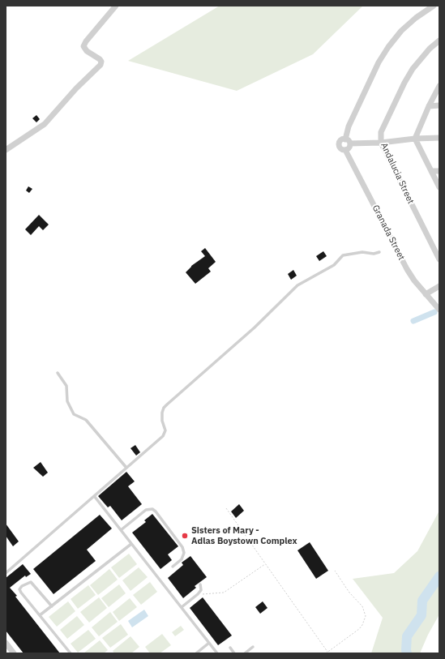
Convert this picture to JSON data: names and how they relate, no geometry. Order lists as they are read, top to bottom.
{
  "streets": {
    "street": ["Andalucia Street", "Granada Street"]
  },
  "places": ["Sisters of Mary - Adlas Boystown Complex"]
}
